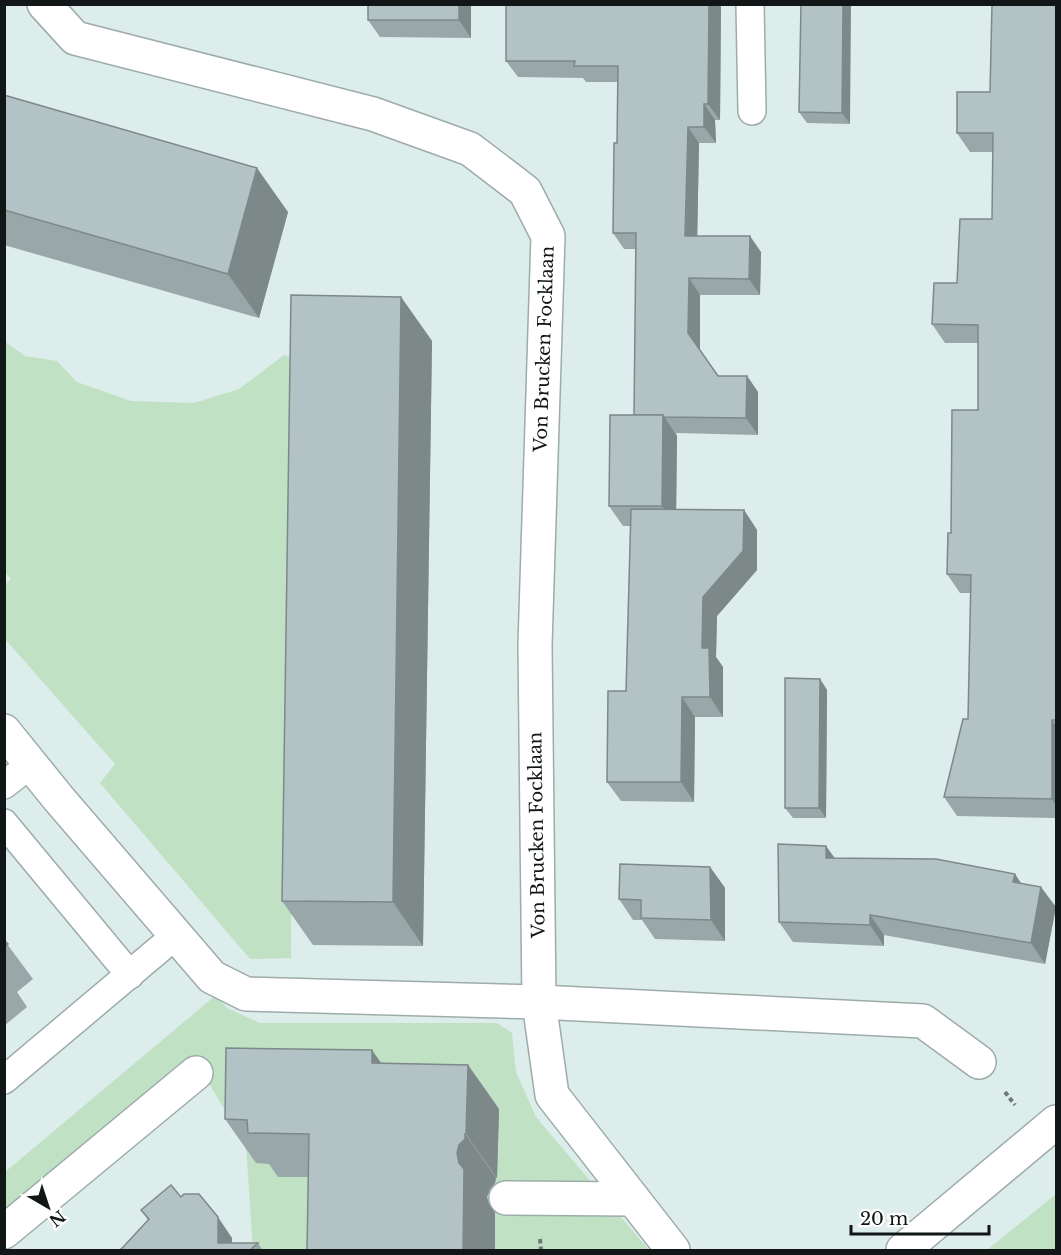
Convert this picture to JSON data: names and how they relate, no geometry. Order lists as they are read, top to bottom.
{
  "streets": {
    "street": ["Von Brucken Focklaan"]
  },
  "scale_bar": "20 m",
  "north": "bottom right"
}
